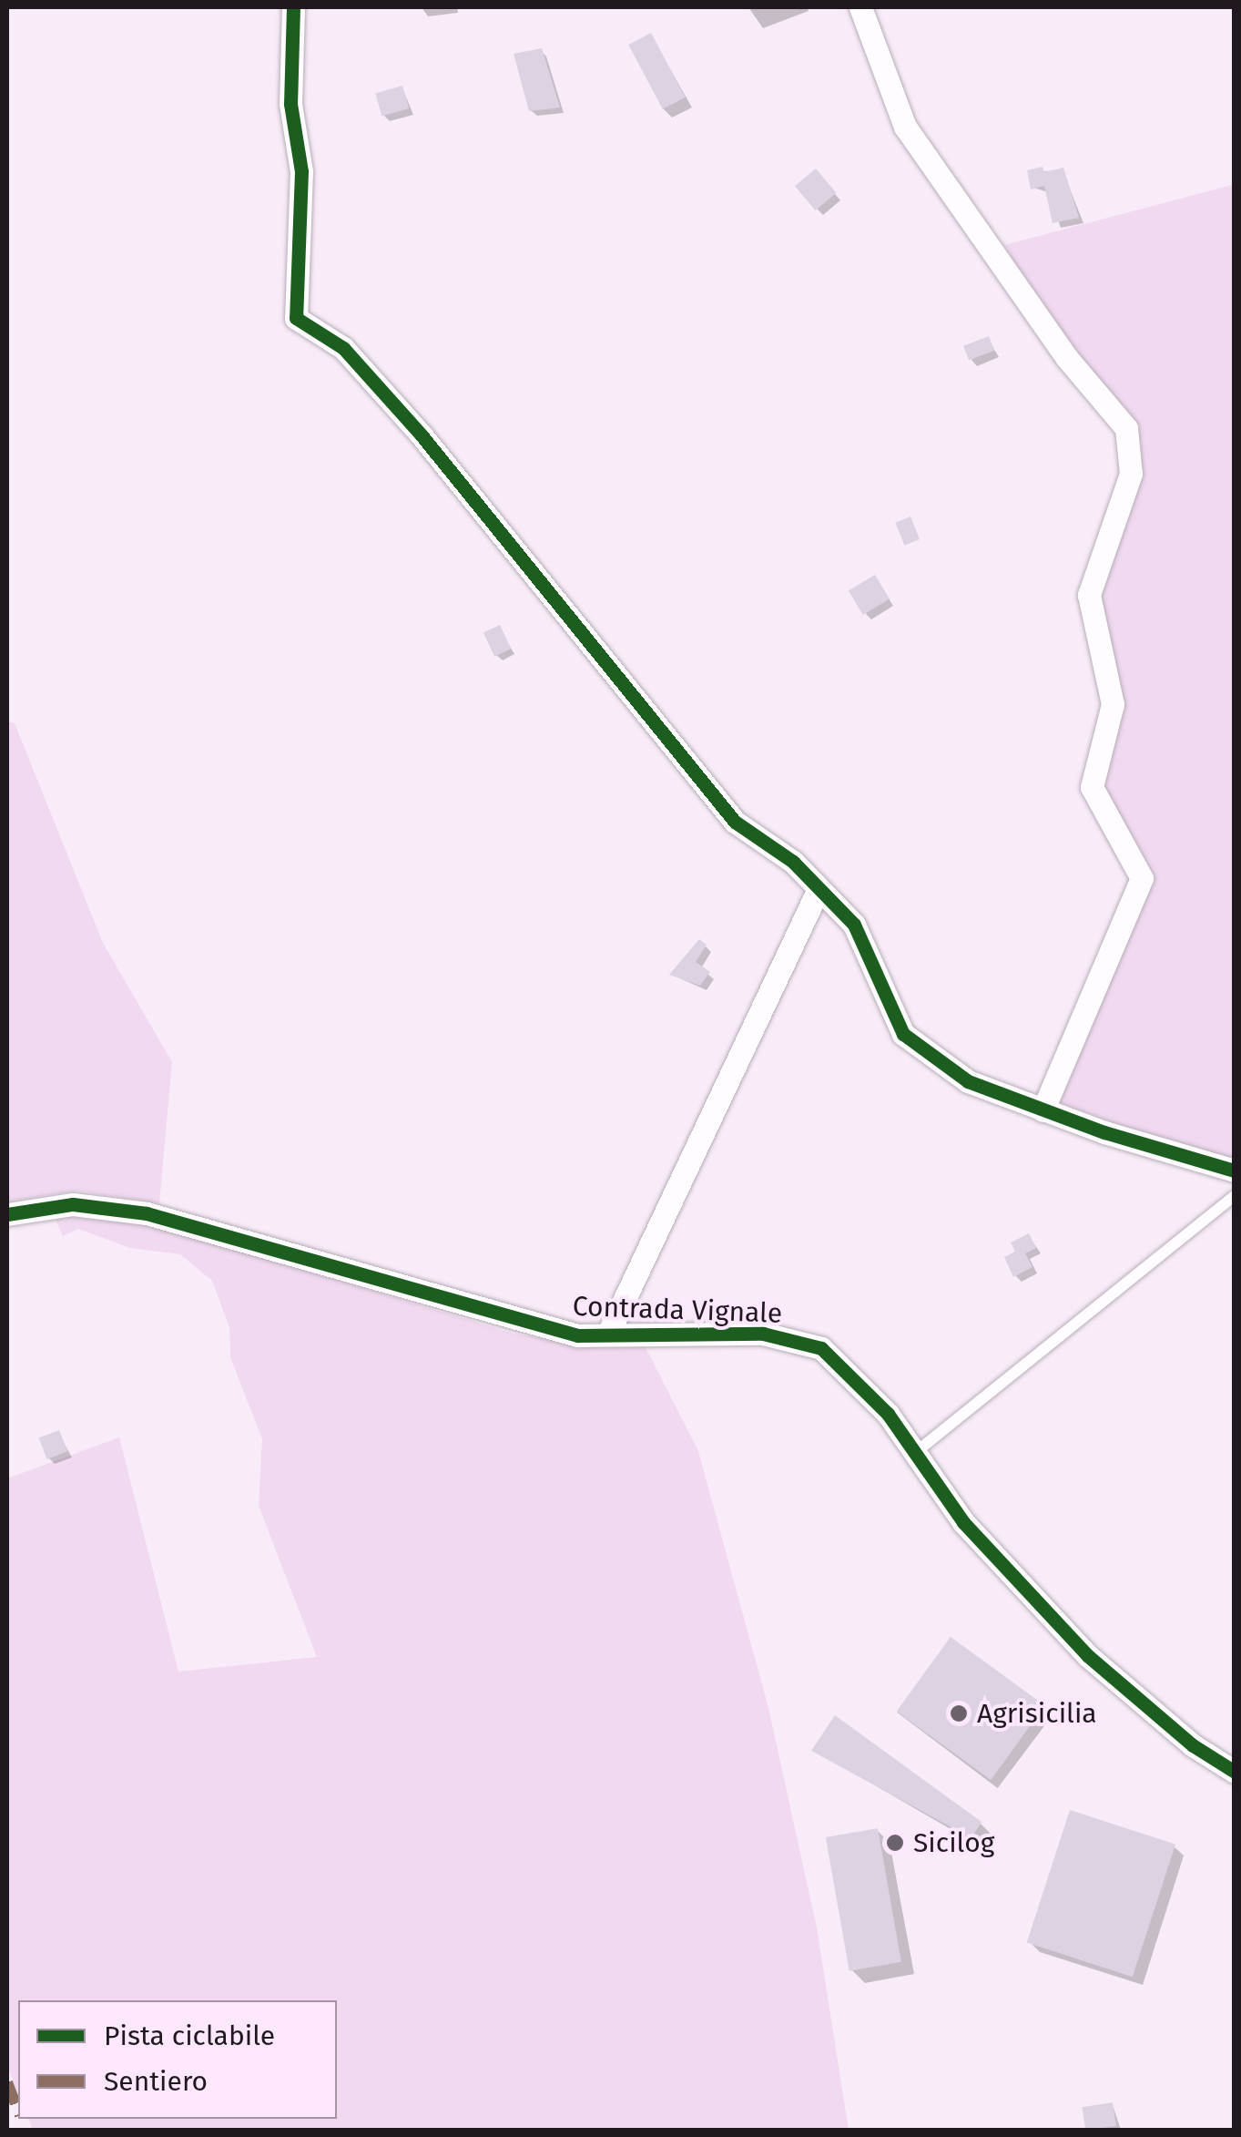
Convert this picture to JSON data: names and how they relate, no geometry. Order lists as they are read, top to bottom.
{
  "streets": {
    "street": ["Contrada Vignale"]
  },
  "places": ["Agrisicilia", "Sicilog"],
  "legend": ["Pista ciclabile", "Sentiero"]
}
